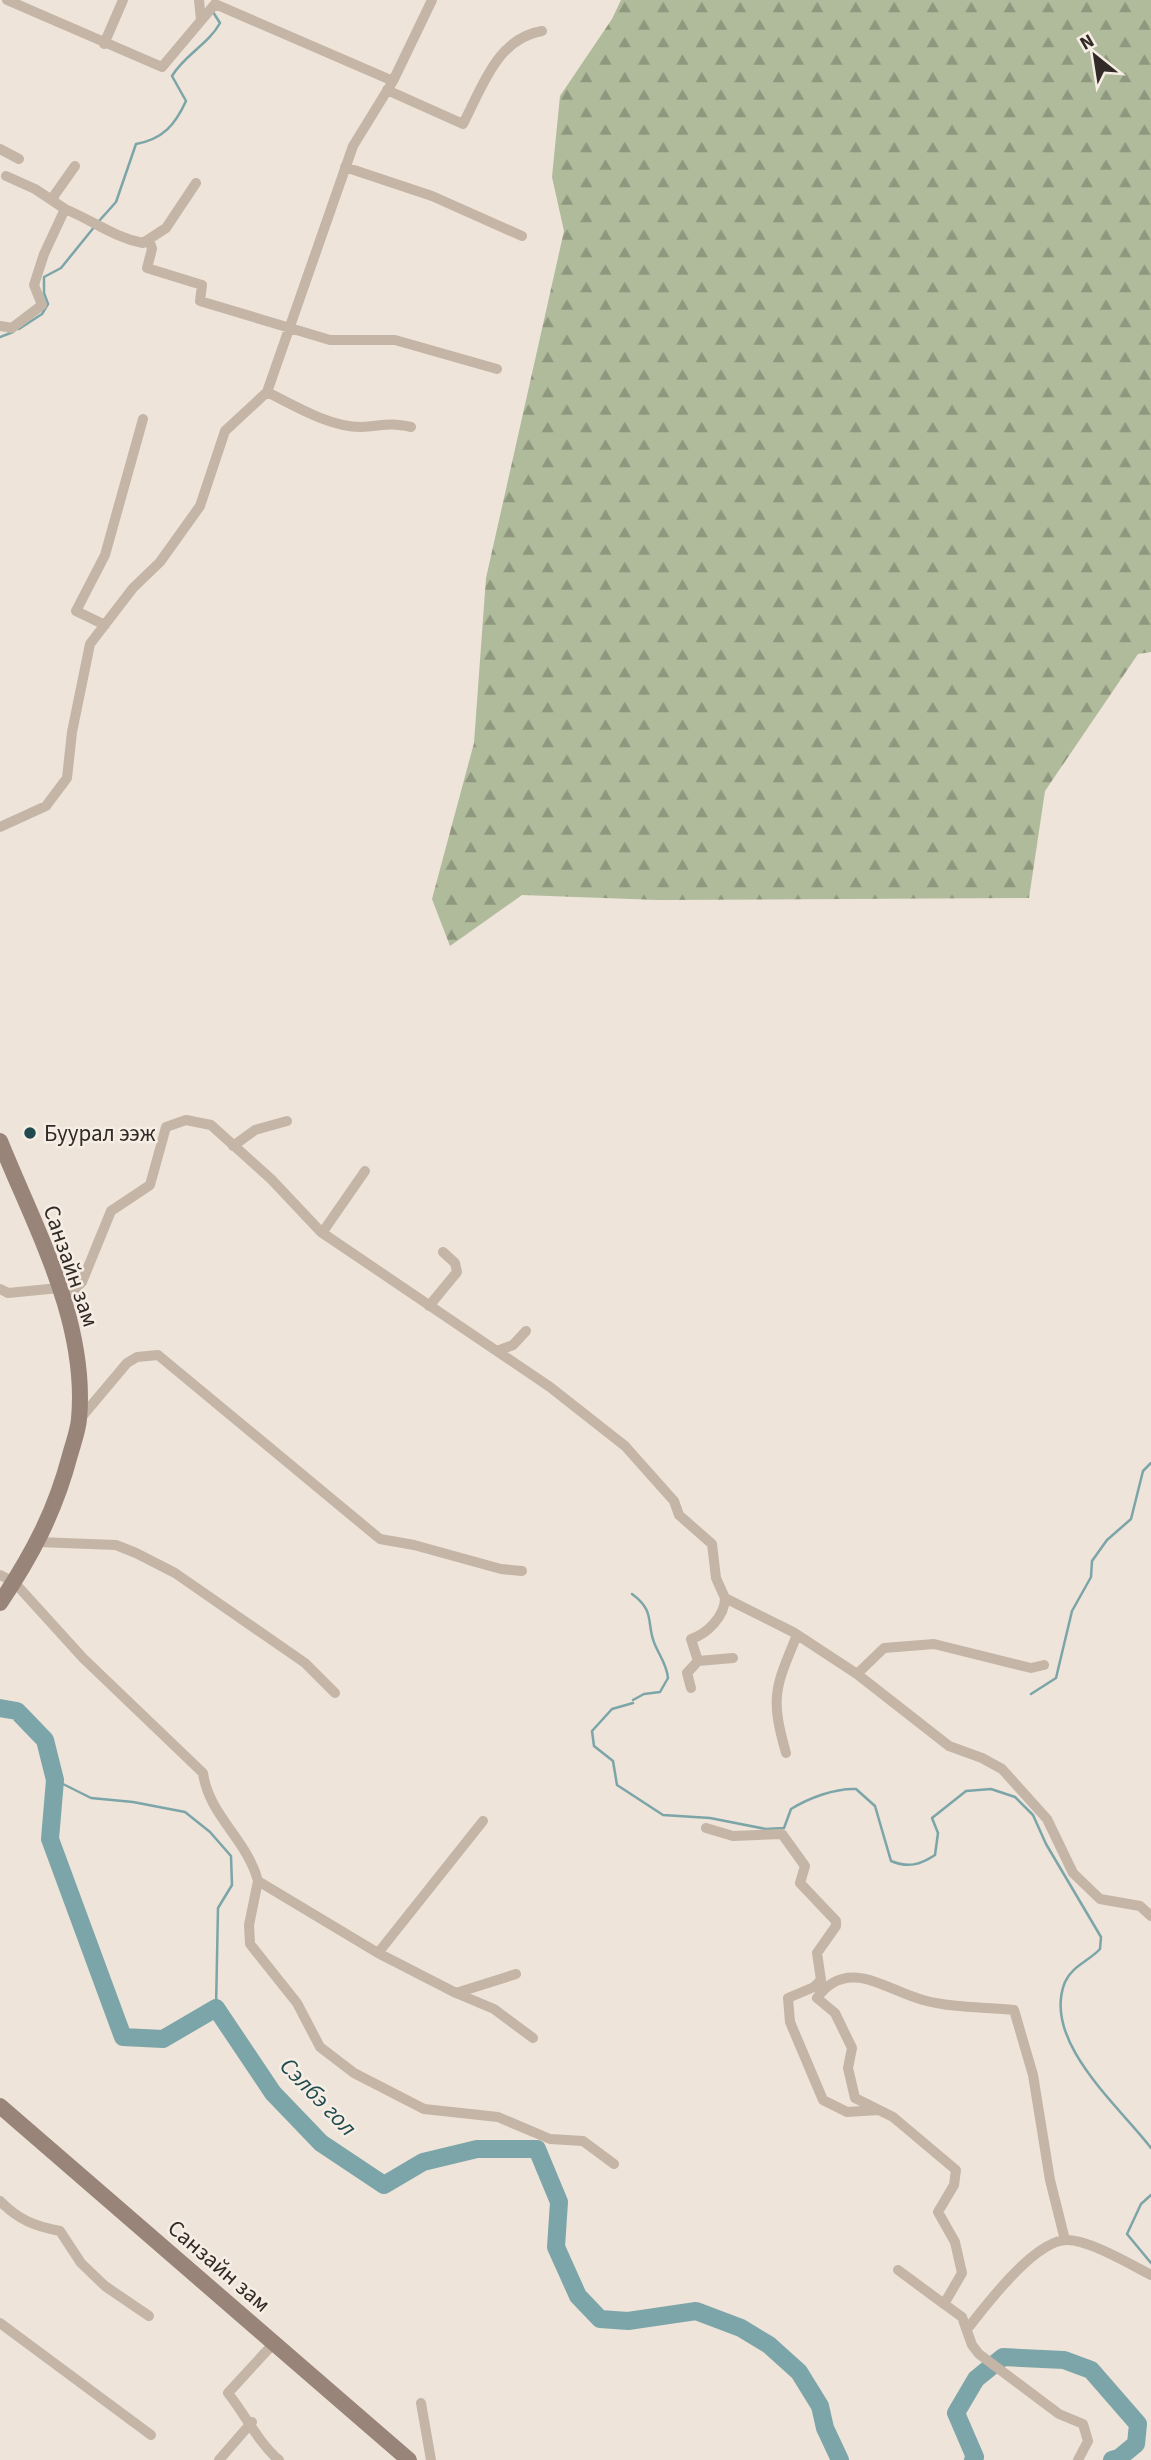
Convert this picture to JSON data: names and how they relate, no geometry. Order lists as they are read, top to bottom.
{
  "streets": {
    "main road": ["Санзайн зам"]
  },
  "water": ["Сэлбэ гол"],
  "places": ["Буурал ээж"],
  "north": "top left"
}
